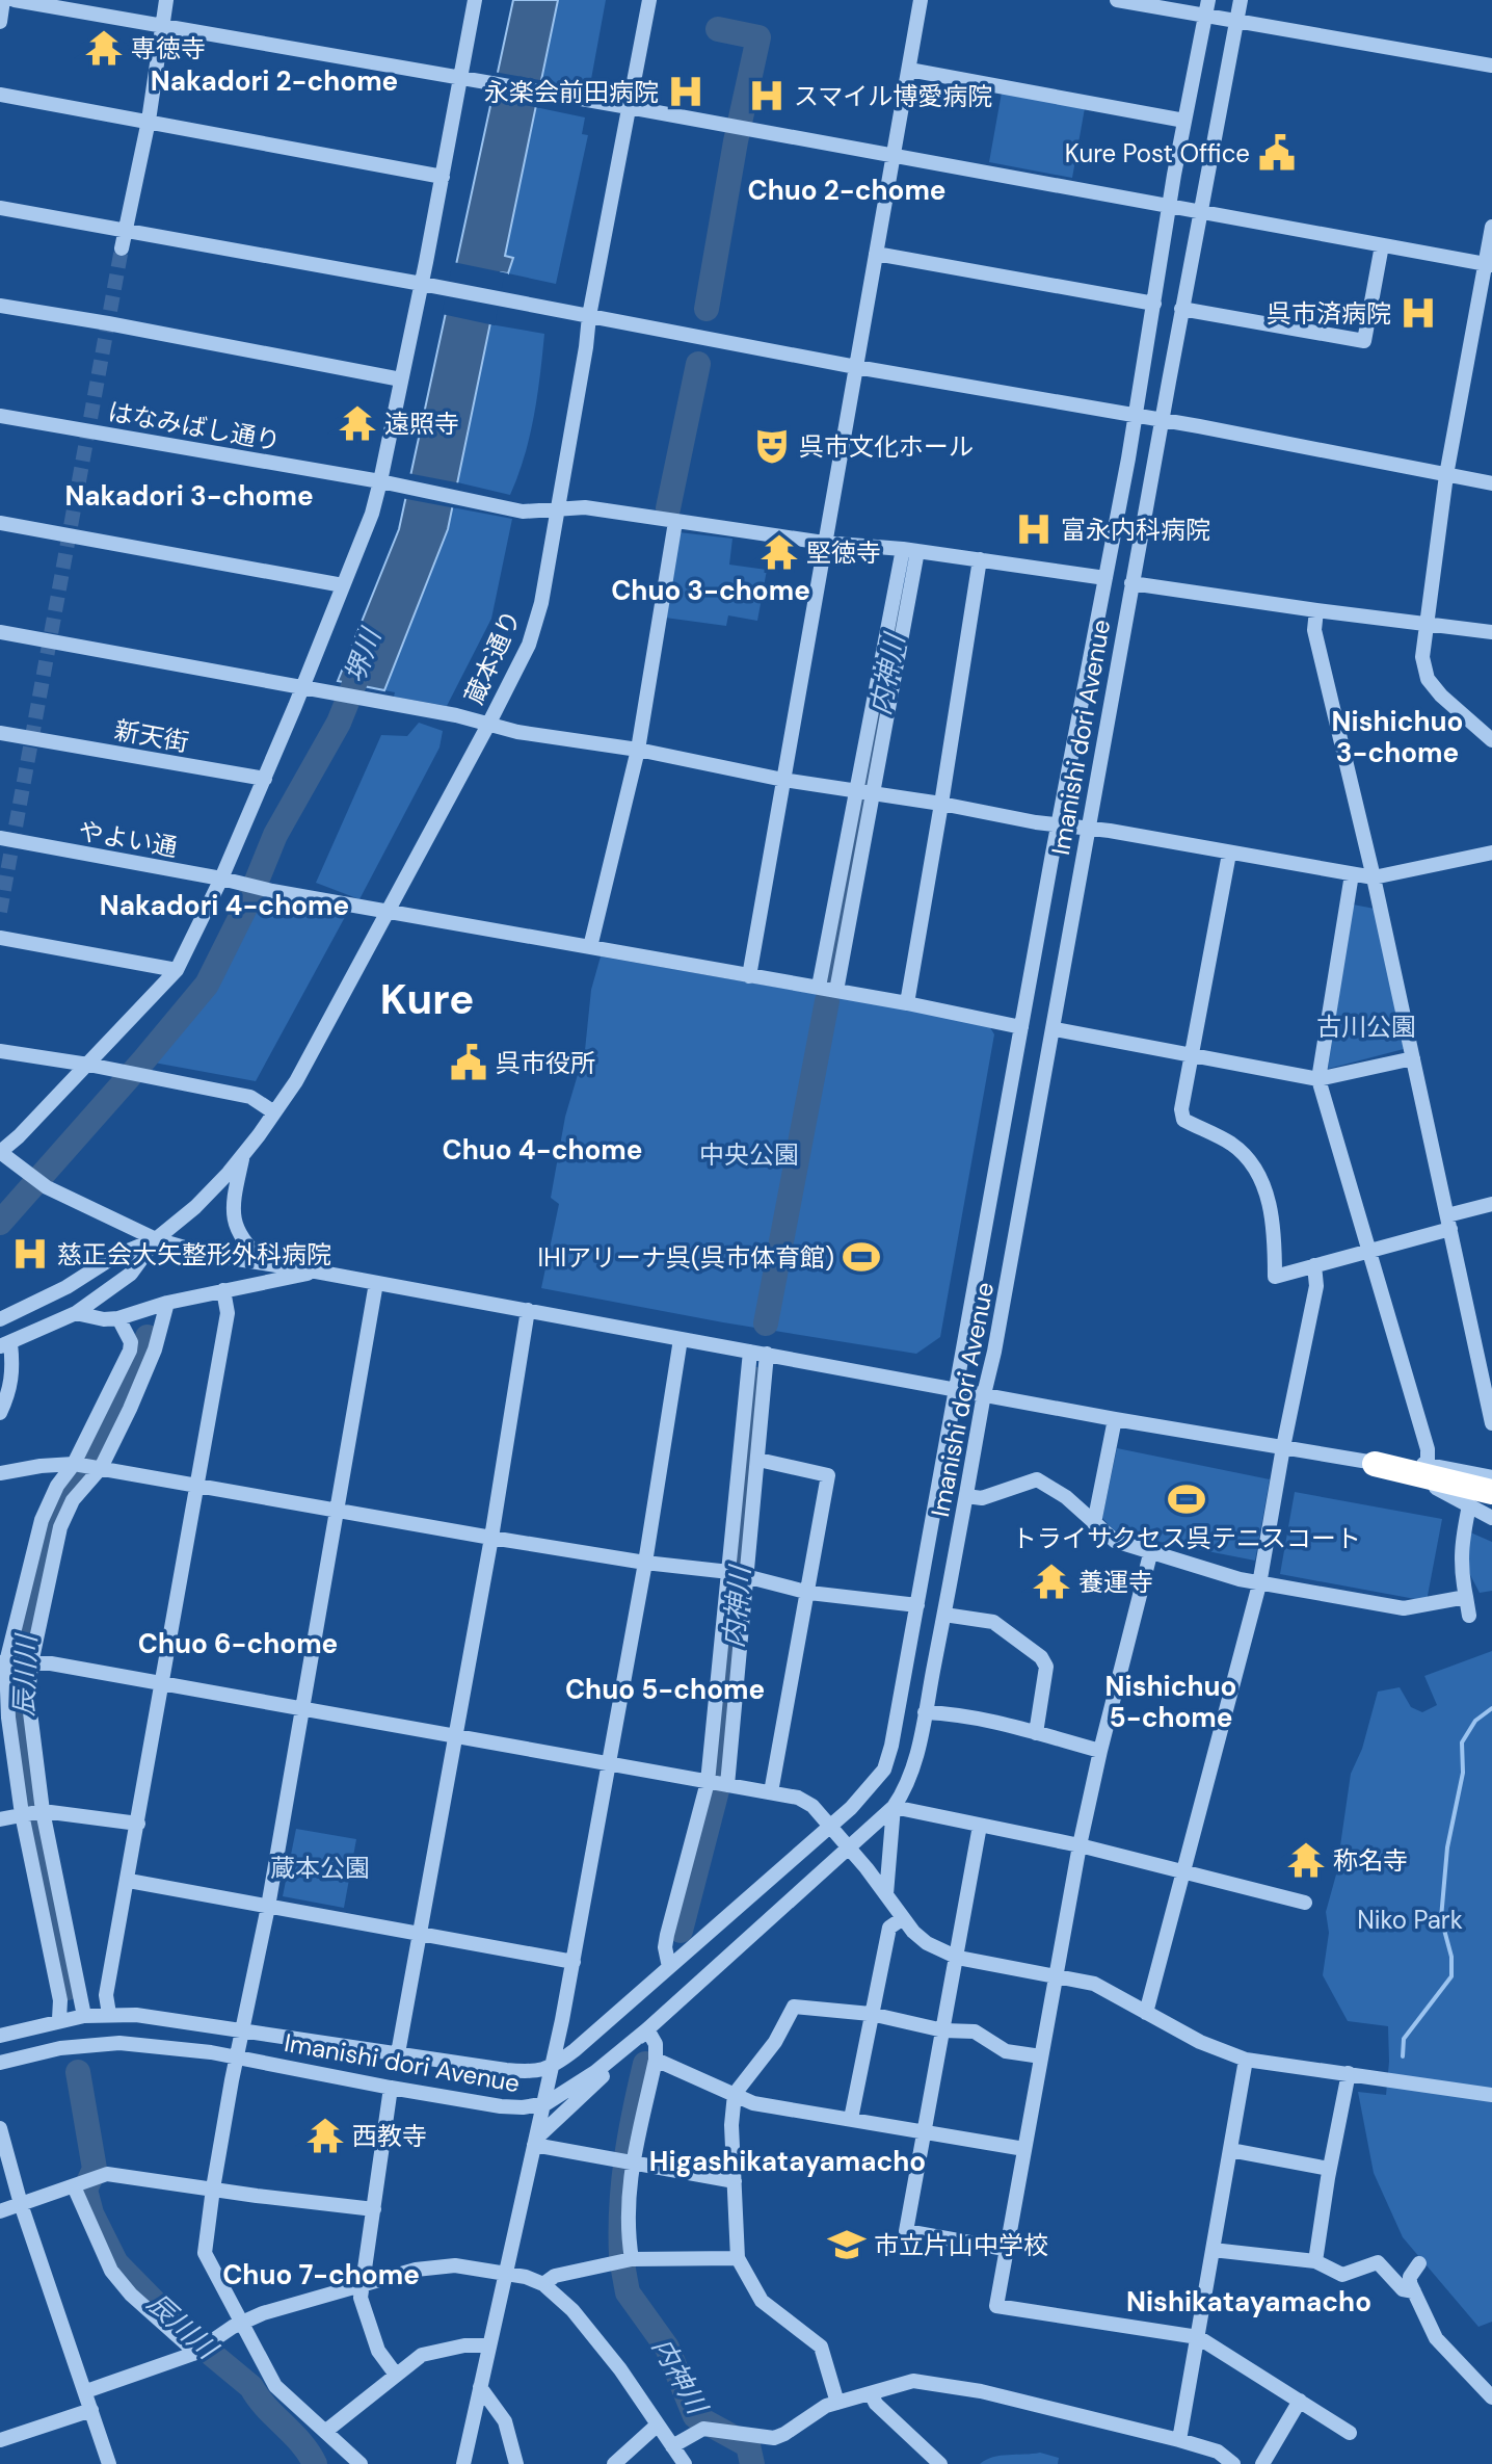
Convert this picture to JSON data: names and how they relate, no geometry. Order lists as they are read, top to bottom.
{
  "streets": {
    "street": [
      "はなみばし通り",
      "蔵本通り",
      "新天街",
      "Imanishi dori Avenue",
      "やよい通"
    ]
  },
  "crossings": [
    ["はなみばし通り", "蔵本通り"],
    ["はなみばし通り", "Imanishi dori Avenue"],
    ["蔵本通り", "やよい通"],
    ["Imanishi dori Avenue", "やよい通"]
  ],
  "districts": [
    "Nakadori 2-chome",
    "Chuo 2-chome",
    "Nakadori 3-chome",
    "Chuo 3-chome",
    "Nishichuo 3-chome",
    "Nakadori 4-chome",
    "Kure",
    "Chuo 4-chome",
    "Chuo 6-chome",
    "Nishichuo 5-chome",
    "Chuo 5-chome",
    "Higashikatayamacho",
    "Chuo 7-chome",
    "Nishikatayamacho"
  ],
  "water": ["堺川", "内神川", "辰川川"],
  "parks": [
    "古川公園",
    "中央公園",
    "蔵本公園",
    "Niko Park"
  ],
  "places": {
    "temple": [
      "専徳寺",
      "遠照寺",
      "堅徳寺",
      "養運寺",
      "称名寺",
      "西教寺"
    ],
    "hospital": [
      "永楽会前田病院",
      "スマイル博愛病院",
      "呉市済病院",
      "富永内科病院",
      "慈正会大矢整形外科病院"
    ],
    "public building": ["Kure Post Office", "呉市役所"],
    "theatre": ["呉市文化ホール"],
    "sports": ["IHIアリーナ呉(呉市体育館)", "トライサクセス呉テニスコート"],
    "school or university": ["市立片山中学校"]
  }
}
